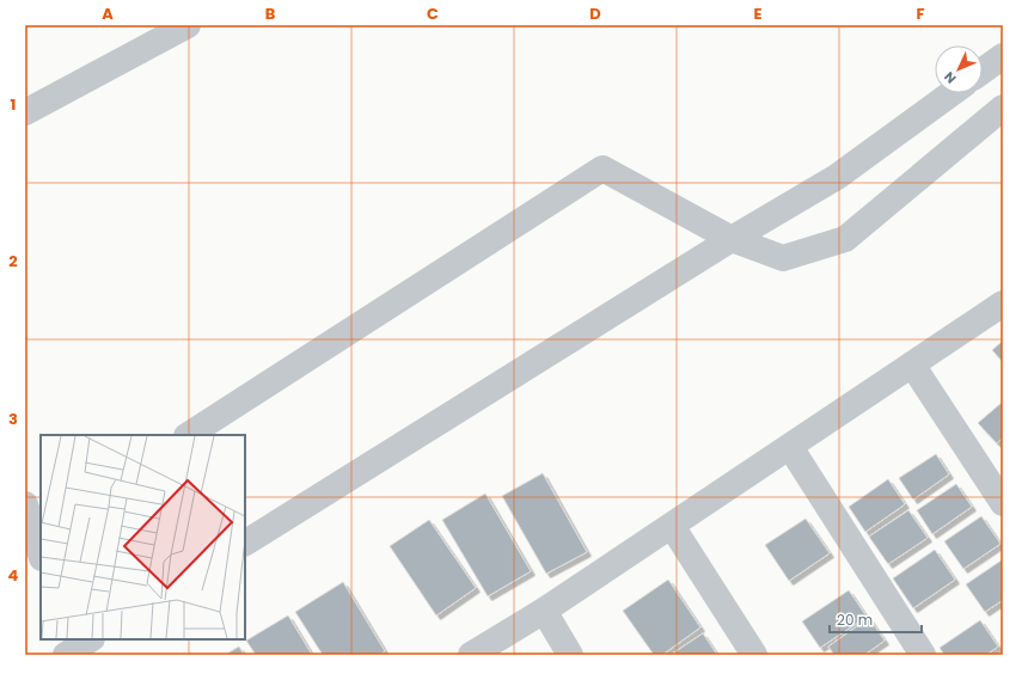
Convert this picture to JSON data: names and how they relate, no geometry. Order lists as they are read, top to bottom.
{
  "scale_bar": "20 m",
  "north": "bottom left",
  "grid": {
    "columns": [
      "A",
      "B",
      "C",
      "D",
      "E",
      "F"
    ],
    "rows": [
      "1",
      "2",
      "3",
      "4"
    ]
  }
}
